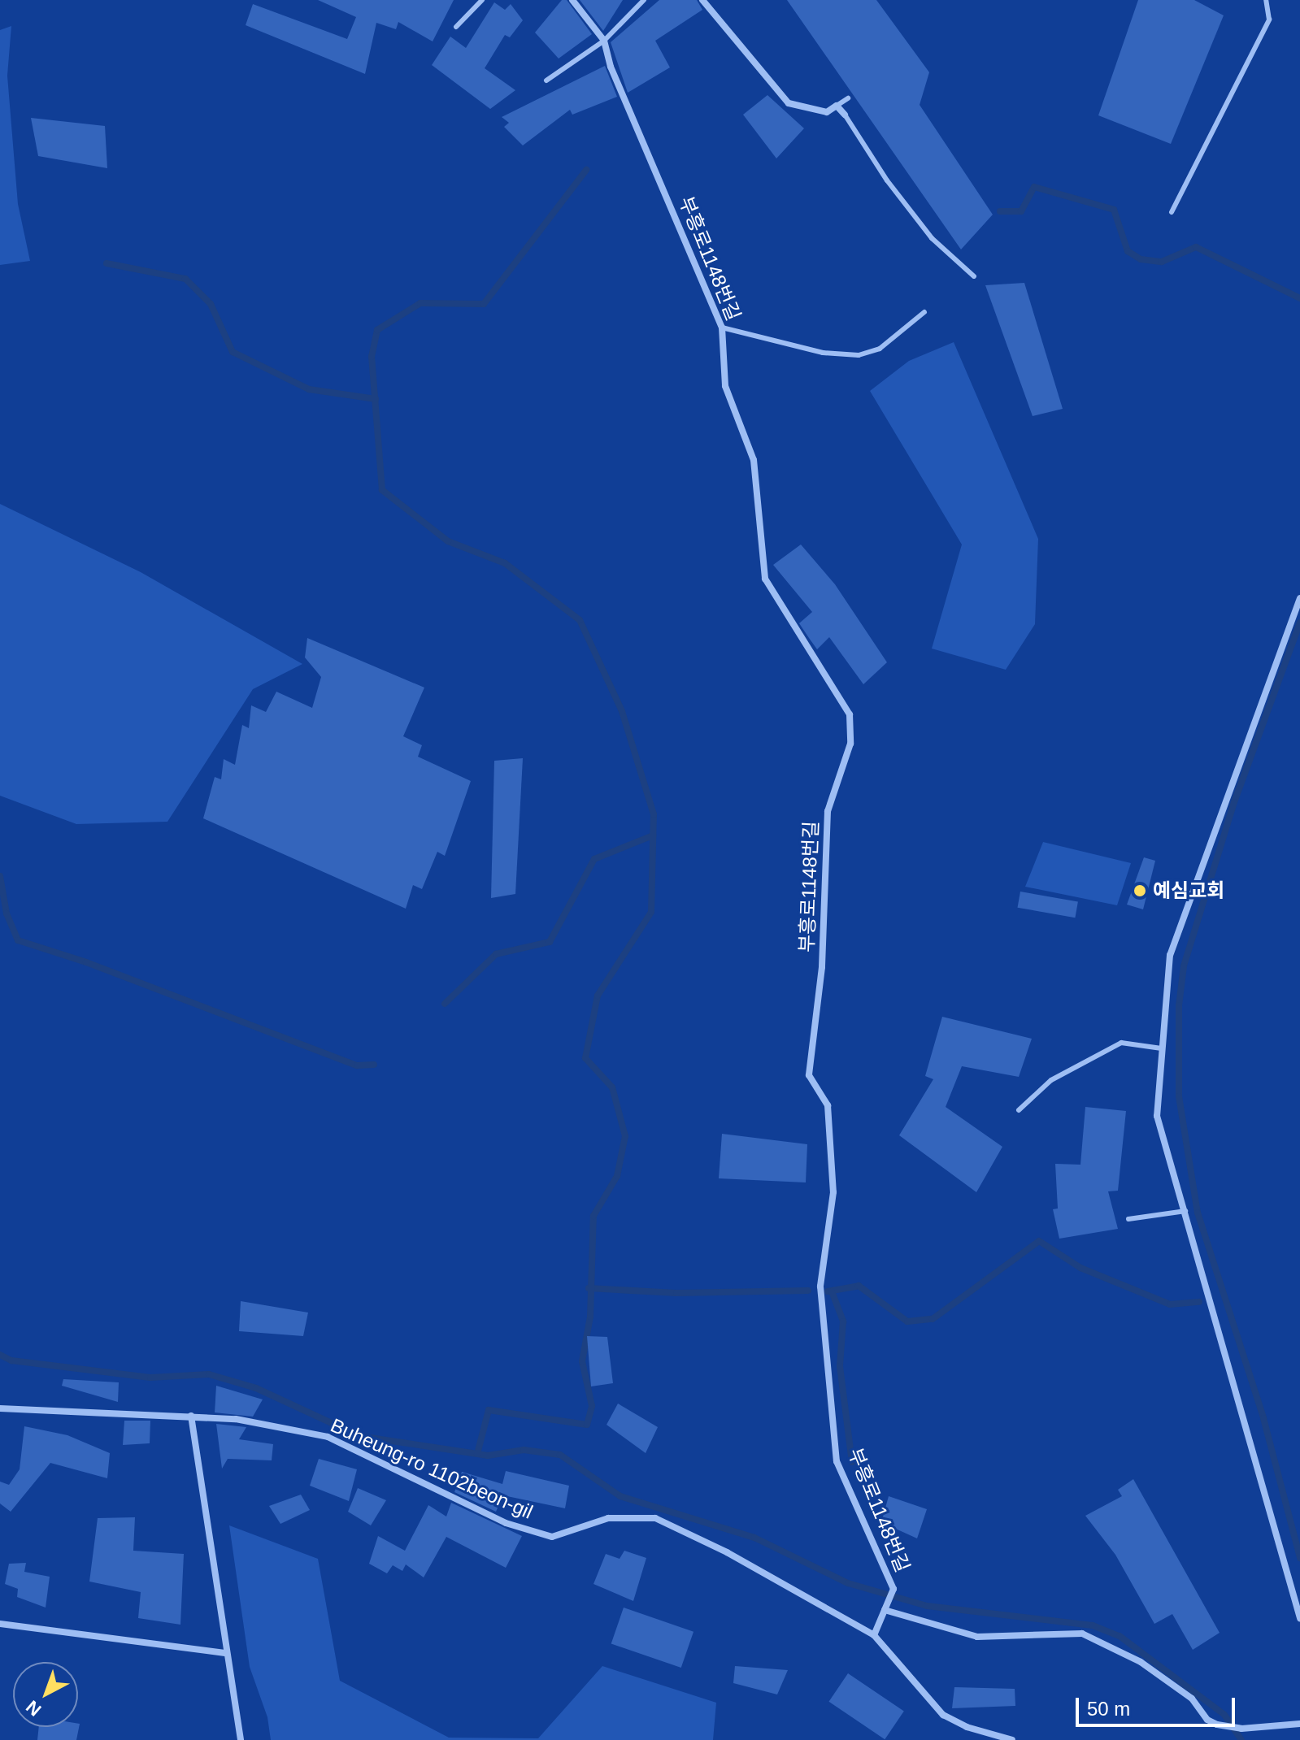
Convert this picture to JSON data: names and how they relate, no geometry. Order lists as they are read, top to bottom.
{
  "streets": {
    "street": ["부흥로1148번길", "Buheung-ro 1102beon-gil"]
  },
  "places": ["예심교회"],
  "scale_bar": "50 m",
  "north": "bottom left"
}
